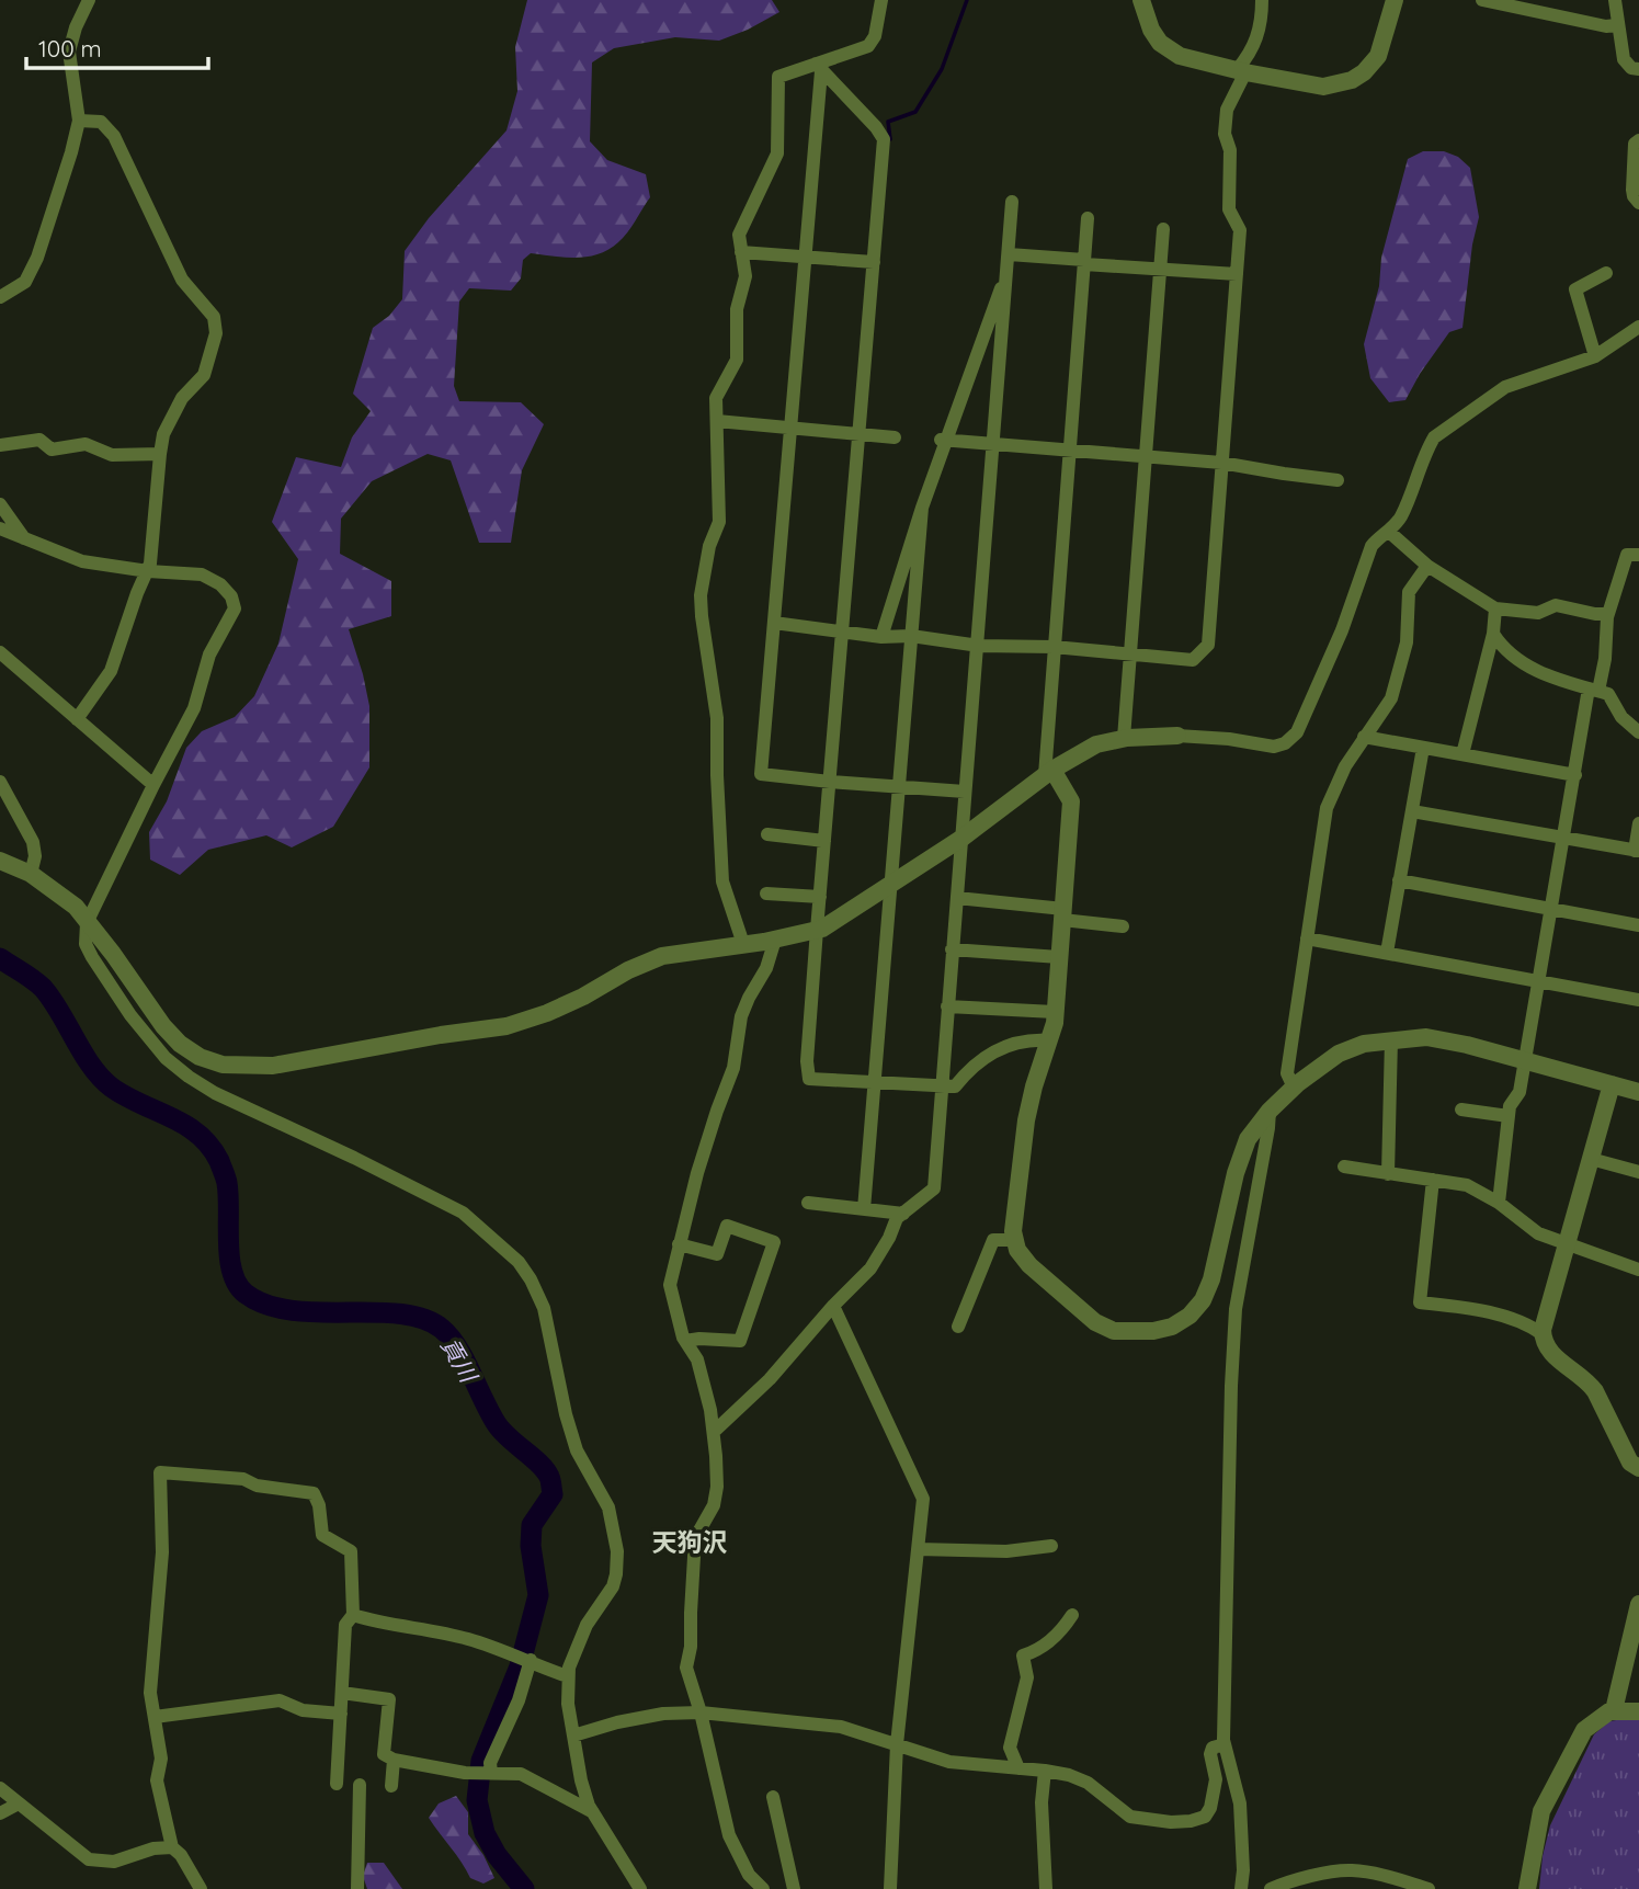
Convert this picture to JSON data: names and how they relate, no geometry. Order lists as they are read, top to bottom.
{
  "districts": ["天狗沢"],
  "water": ["貢川"],
  "scale_bar": "100 m"
}
